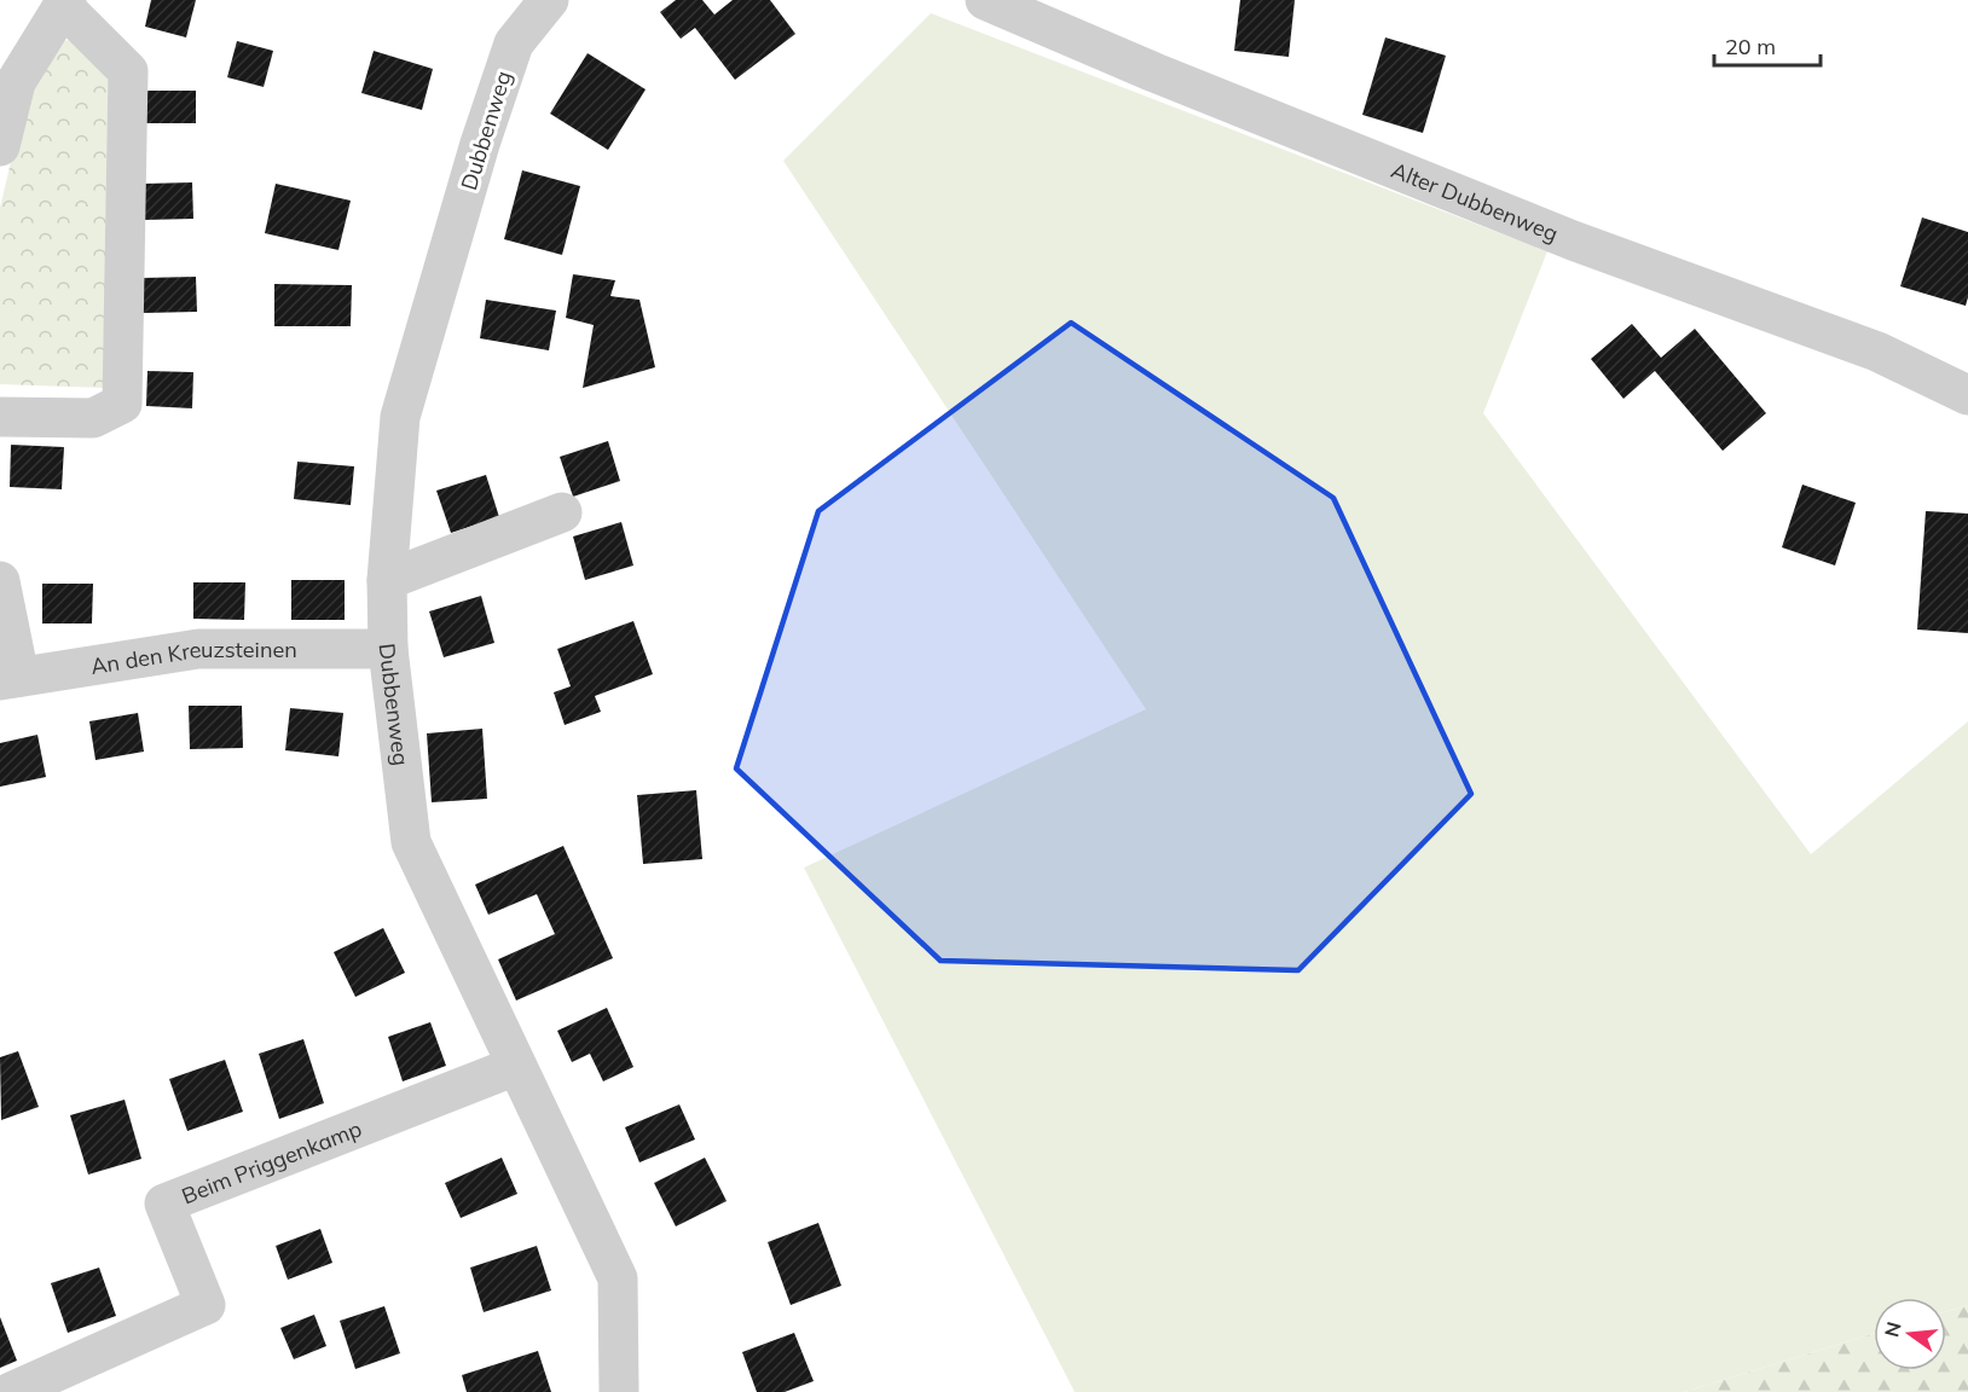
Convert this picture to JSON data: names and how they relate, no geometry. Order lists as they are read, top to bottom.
{
  "streets": {
    "street": [
      "Dubbenweg",
      "Alter Dubbenweg",
      "An den Kreuzsteinen",
      "Beim Priggenkamp"
    ]
  },
  "crossings": [
    ["Dubbenweg", "An den Kreuzsteinen"],
    ["Dubbenweg", "Beim Priggenkamp"]
  ],
  "scale_bar": "20 m",
  "north": "left"
}
